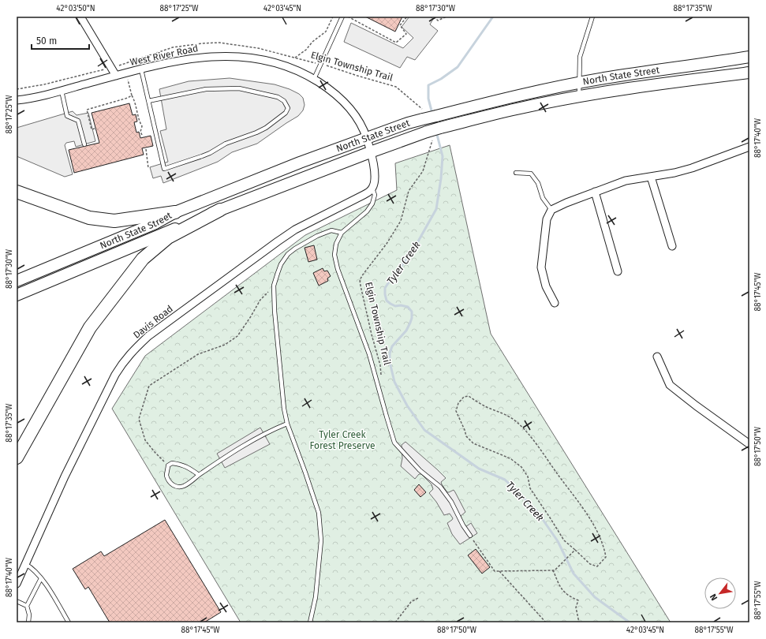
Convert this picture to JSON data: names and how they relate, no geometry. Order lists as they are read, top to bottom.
{
  "streets": {
    "main road": ["North State Street"],
    "street": ["West River Road", "Davis Road"],
    "path": ["Elgin Township Trail"]
  },
  "crossings": [
    ["West River Road", "North State Street"],
    ["Elgin Township Trail", "North State Street"]
  ],
  "water": ["Tyler Creek"],
  "parks": ["Tyler Creek Forest Preserve"],
  "scale_bar": "50 m",
  "north": "bottom left",
  "coordinates": [
    "42°03'50\"N",
    "88°17'25\"W",
    "42°03'45\"N",
    "88°17'30\"W",
    "88°17'35\"W",
    "88°17'40\"W",
    "88°17'45\"W",
    "88°17'50\"W",
    "88°17'55\"W"
  ]
}
